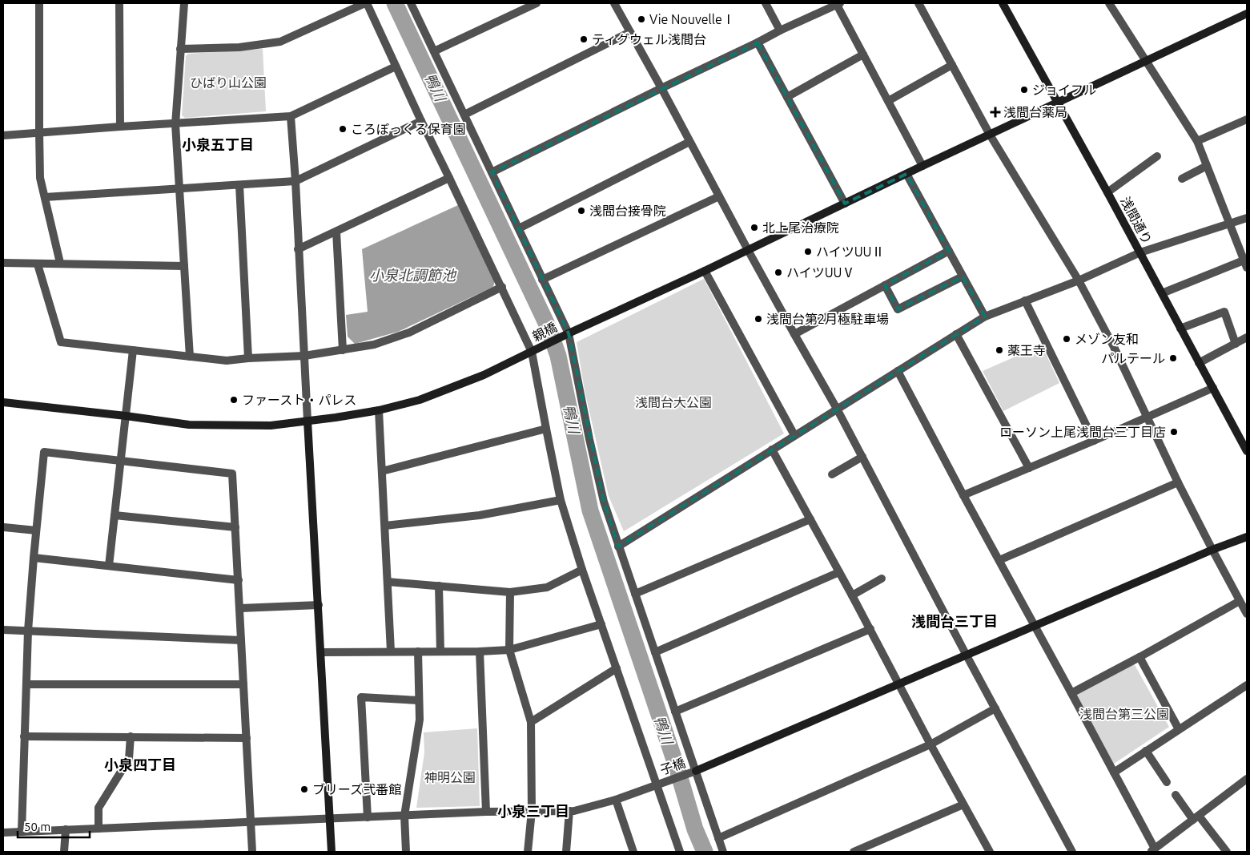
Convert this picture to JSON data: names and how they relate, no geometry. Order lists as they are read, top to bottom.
{
  "streets": {
    "street": ["浅間通り", "親橋", "子橋"]
  },
  "crossings": [
    ["浅間通り", "親橋"]
  ],
  "districts": [
    "小泉五丁目",
    "浅間台三丁目",
    "小泉四丁目",
    "小泉三丁目"
  ],
  "water": ["鴨川", "小泉北調節池"],
  "parks": [
    "ひばり山公園",
    "浅間台大公園",
    "浅間台第三公園",
    "神明公園"
  ],
  "places": {
    "other": [
      "Vie NouvelleⅠ",
      "ティグウェル浅間台",
      "ジョイフル",
      "ころぽっくる保育園",
      "浅間台接骨院",
      "北上尾治療院",
      "ハイツUUⅡ",
      "ハイツUUⅤ",
      "浅間台第2月極駐車場",
      "メゾン友和",
      "薬王寺",
      "パルテール",
      "ファースト・パレス",
      "ローソン上尾浅間台三丁目店",
      "ブリーズ弐番館"
    ],
    "health": ["浅間台薬局"]
  },
  "scale_bar": "50 m"
}
